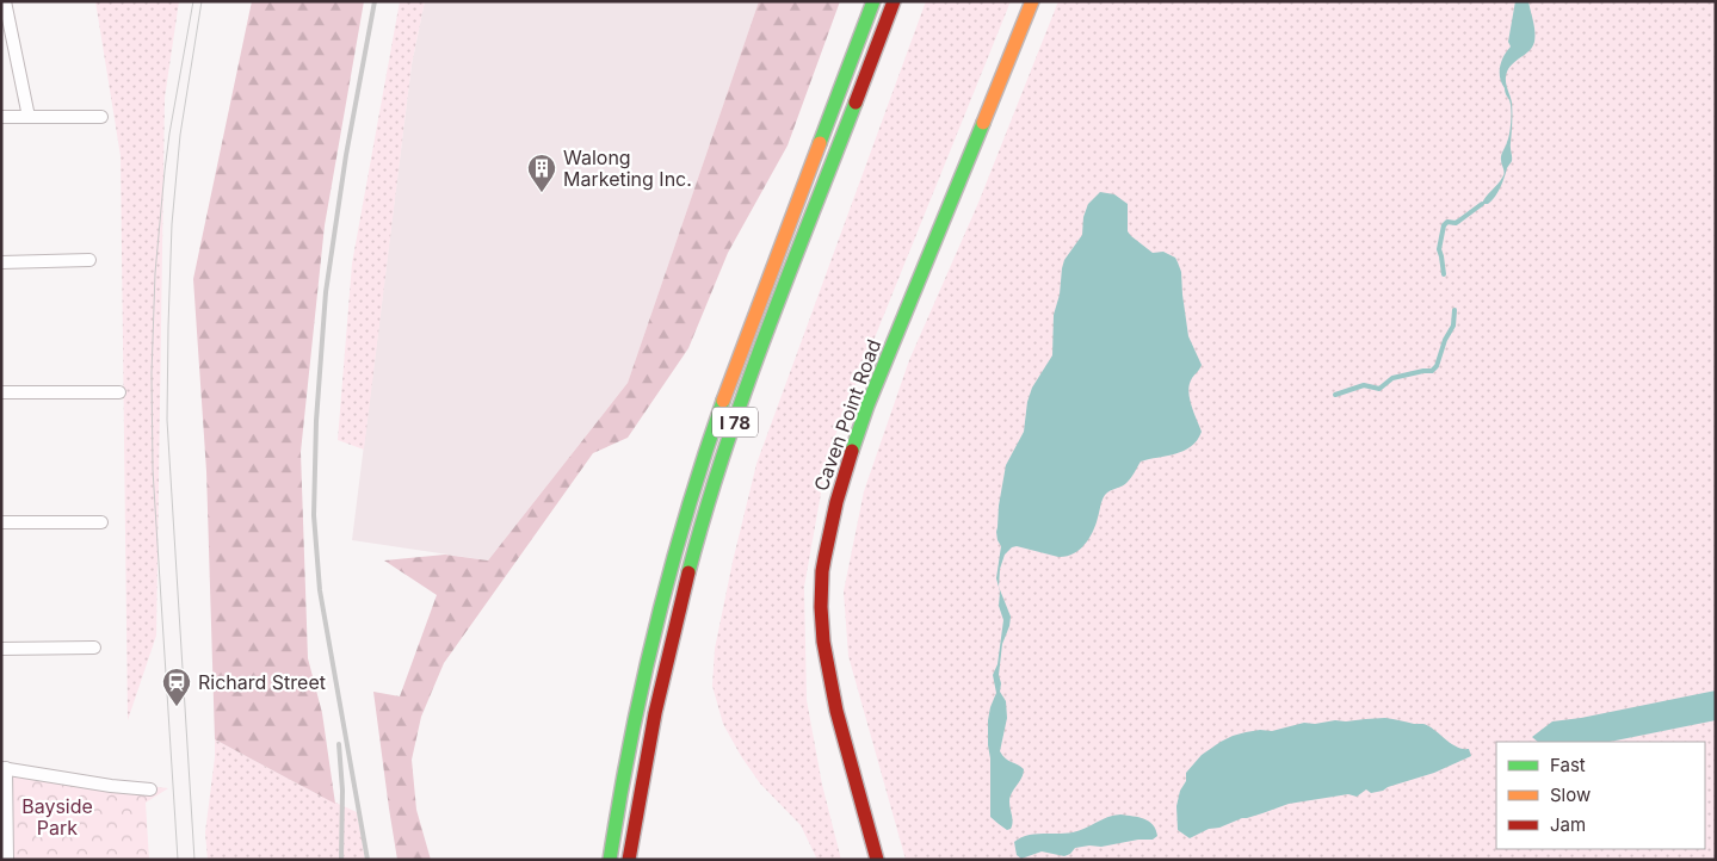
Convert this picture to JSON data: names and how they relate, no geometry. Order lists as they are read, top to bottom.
{
  "streets": {
    "main road": ["Caven Point Road", "I 78"]
  },
  "parks": ["Bayside Park"],
  "places": {
    "building": ["Walong Marketing Inc."],
    "station": ["Richard Street"]
  },
  "legend": ["Fast", "Slow", "Jam"]
}
